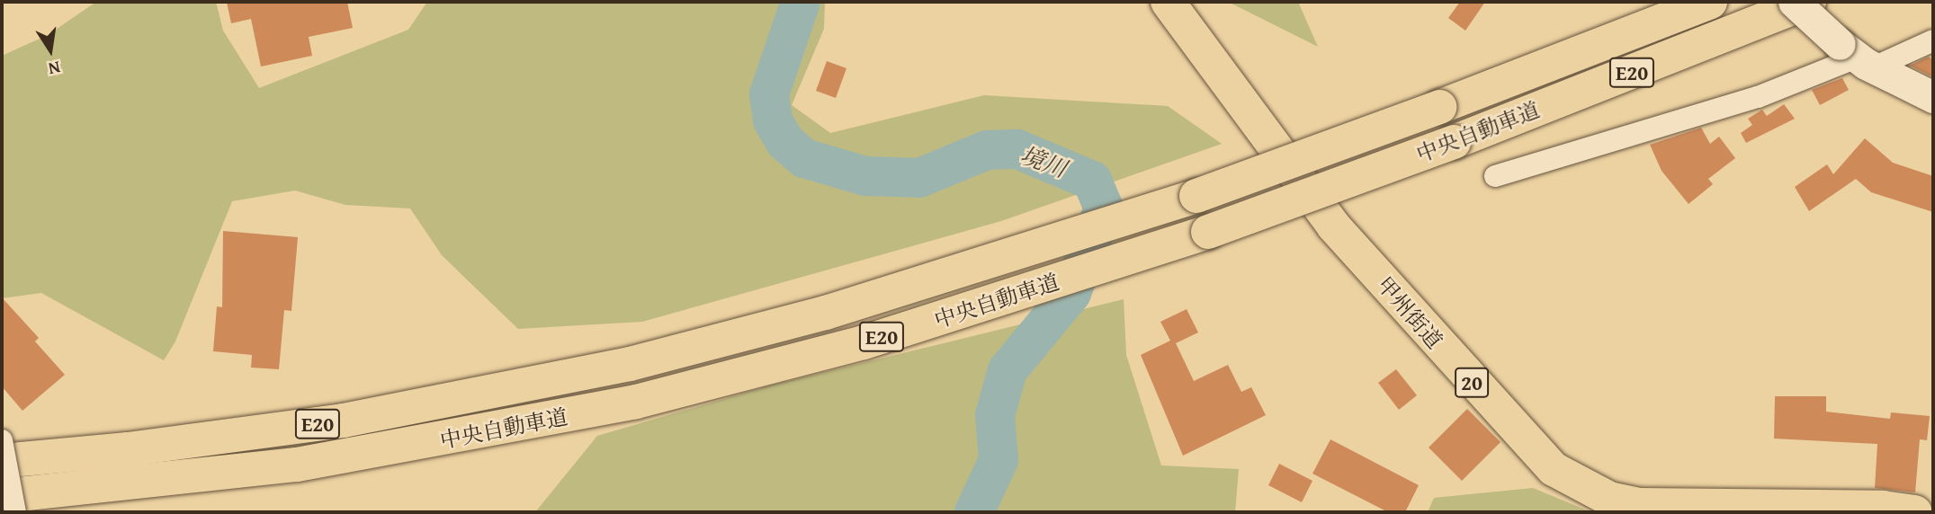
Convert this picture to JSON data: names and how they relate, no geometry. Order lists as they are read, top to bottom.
{
  "streets": {
    "highway": [
      "E20",
      "中央自動車道",
      "甲州街道",
      "20"
    ]
  },
  "water": ["境川"],
  "north": "bottom"
}
